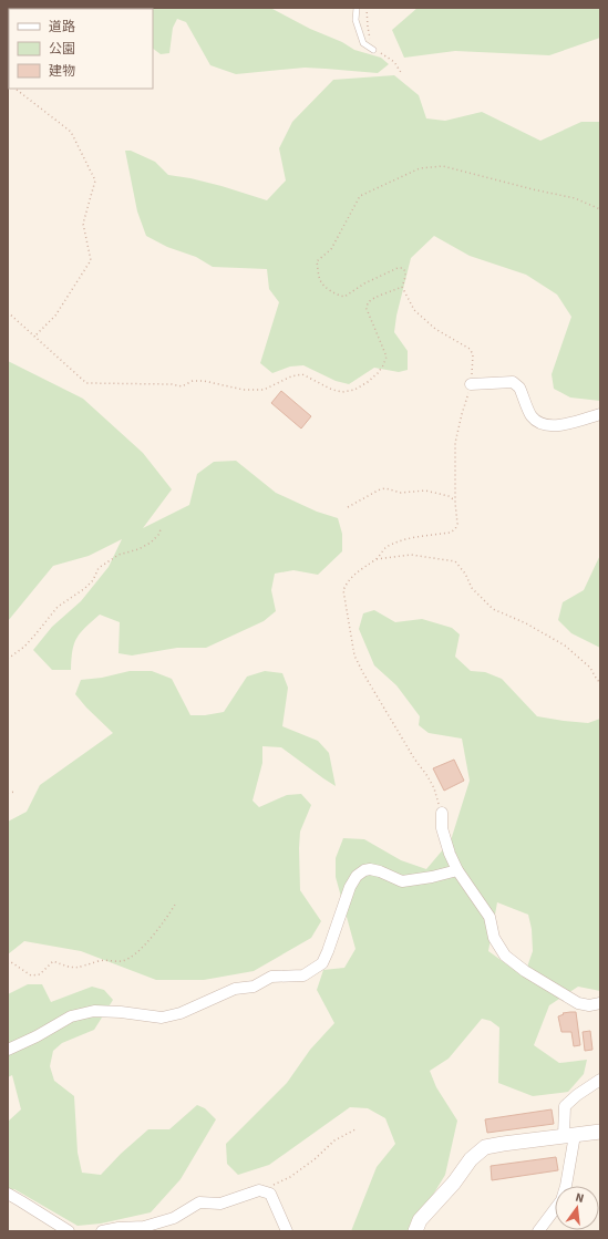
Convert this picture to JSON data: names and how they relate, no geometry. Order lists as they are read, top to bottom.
{
  "legend": ["道路", "公園", "建物"],
  "north": "top"
}
